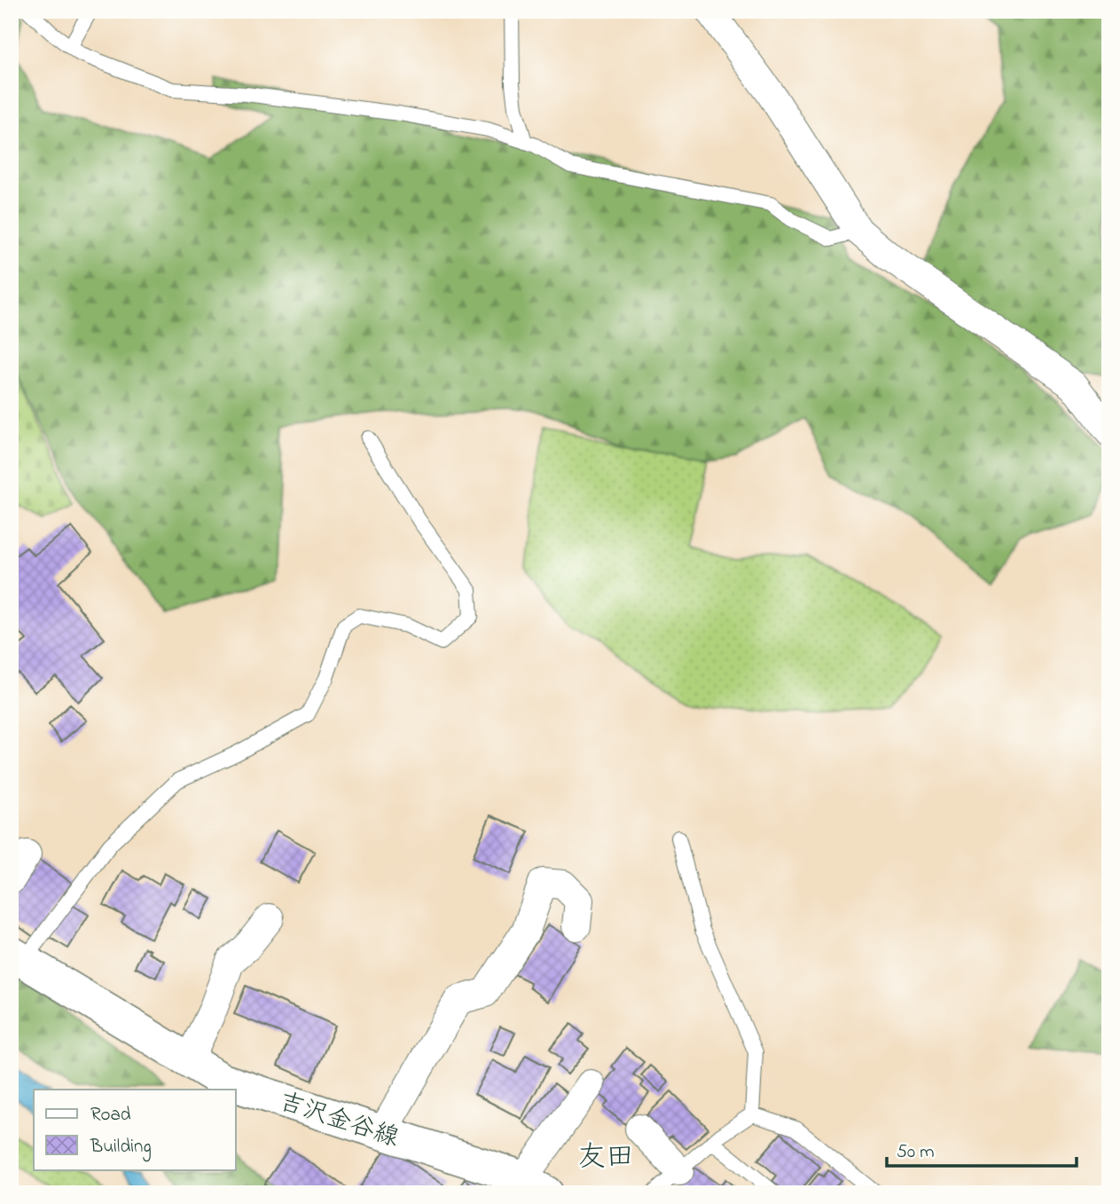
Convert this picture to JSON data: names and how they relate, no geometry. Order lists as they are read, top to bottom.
{
  "streets": {
    "main road": ["吉沢金谷線"]
  },
  "districts": ["友田"],
  "legend": ["Road", "Building"],
  "scale_bar": "50 m"
}
